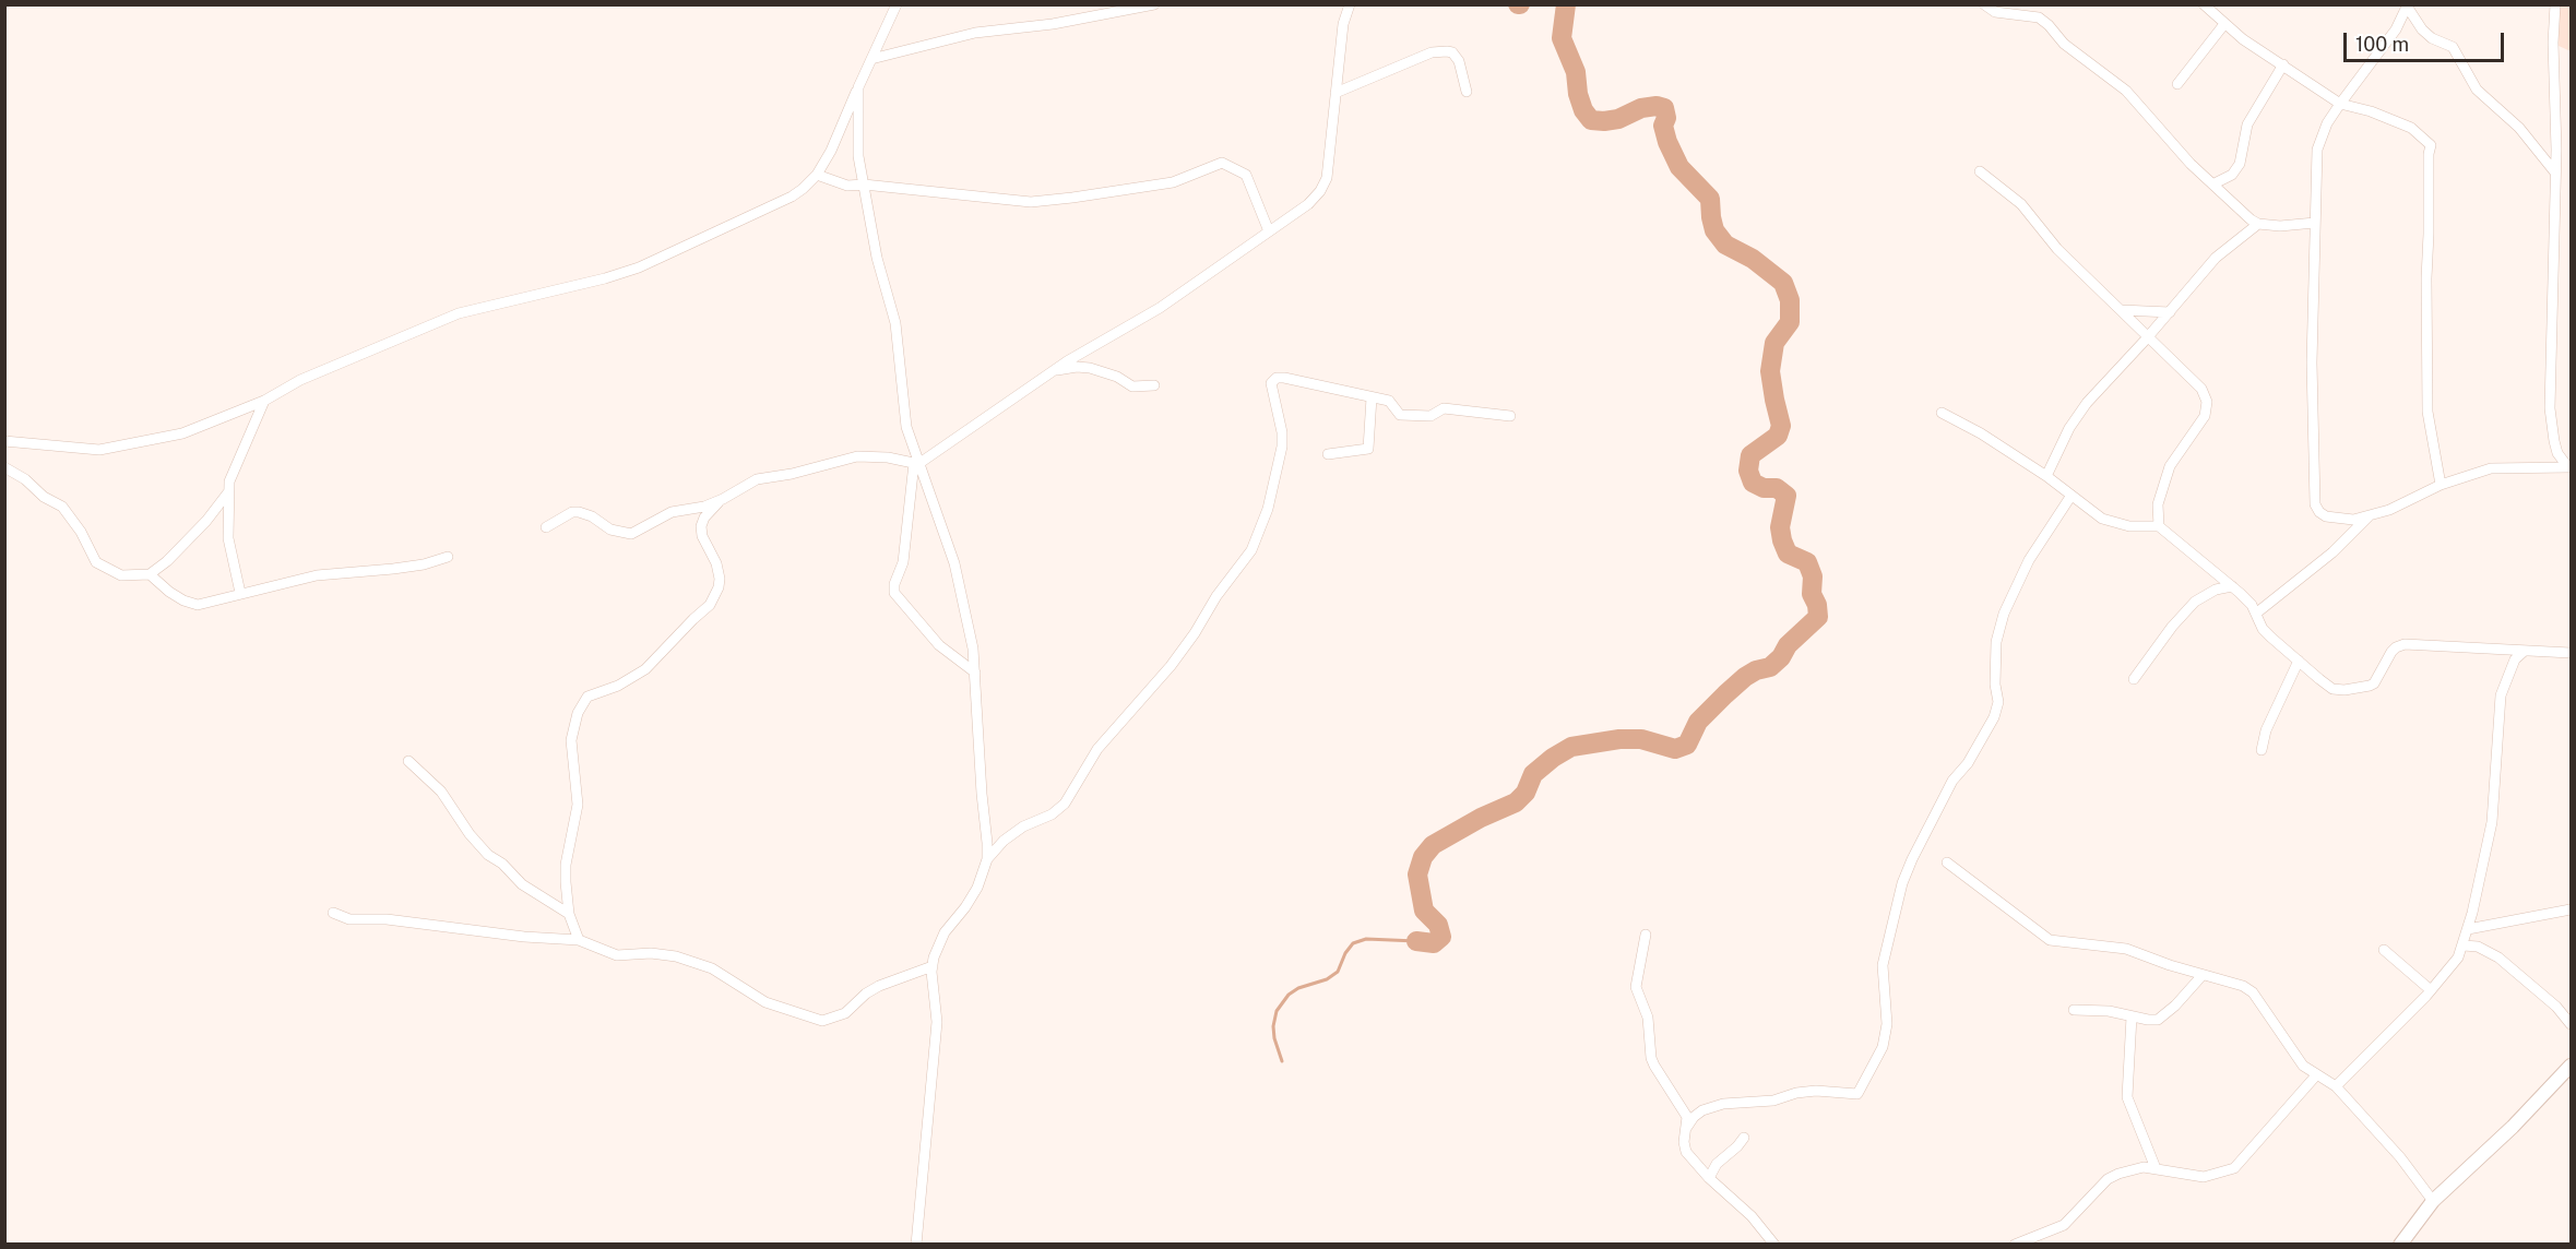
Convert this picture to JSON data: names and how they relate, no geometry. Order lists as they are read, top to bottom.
{
  "scale_bar": "100 m"
}
